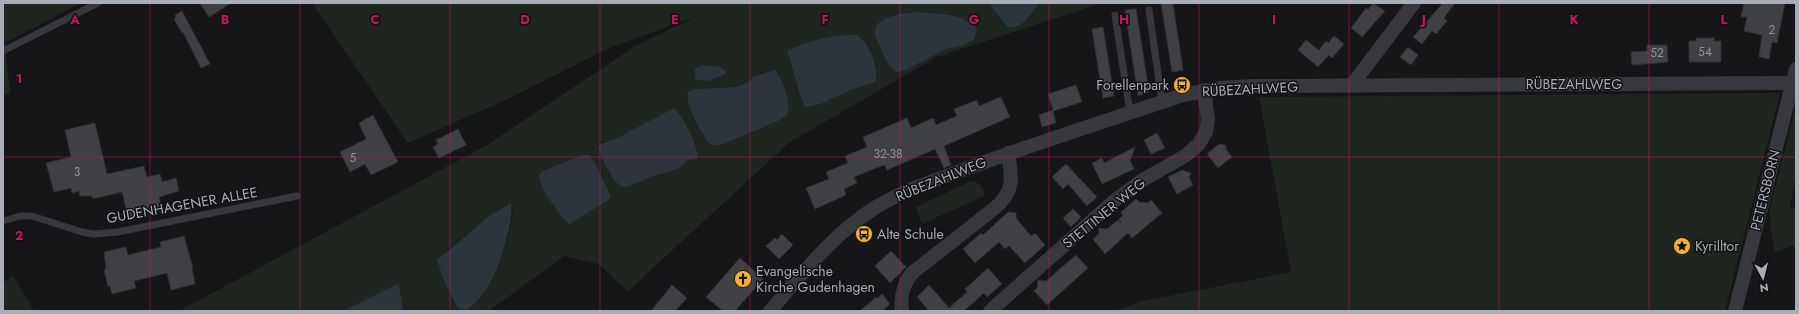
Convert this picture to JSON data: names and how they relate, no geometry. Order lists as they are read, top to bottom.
{
  "streets": {
    "street": ["RÜBEZAHLWEG", "PETERSBORN", "STETTINER WEG"],
    "lane": ["GUDENHAGENER ALLEE"]
  },
  "crossings": [
    ["RÜBEZAHLWEG", "PETERSBORN"],
    ["RÜBEZAHLWEG", "STETTINER WEG"]
  ],
  "places": {
    "bus stop": ["Forellenpark", "Alte Schule"],
    "place": ["Kyrilltor"],
    "church": ["Evangelische Kirche Gudenhagen"]
  },
  "house_numbers": [
    "2",
    "54",
    "52",
    "32-38",
    "5",
    "3"
  ],
  "north": "bottom",
  "grid": {
    "columns": [
      "A",
      "B",
      "C",
      "D",
      "E",
      "F",
      "G",
      "H",
      "I",
      "J",
      "K",
      "L"
    ],
    "rows": ["1", "2"]
  }
}
